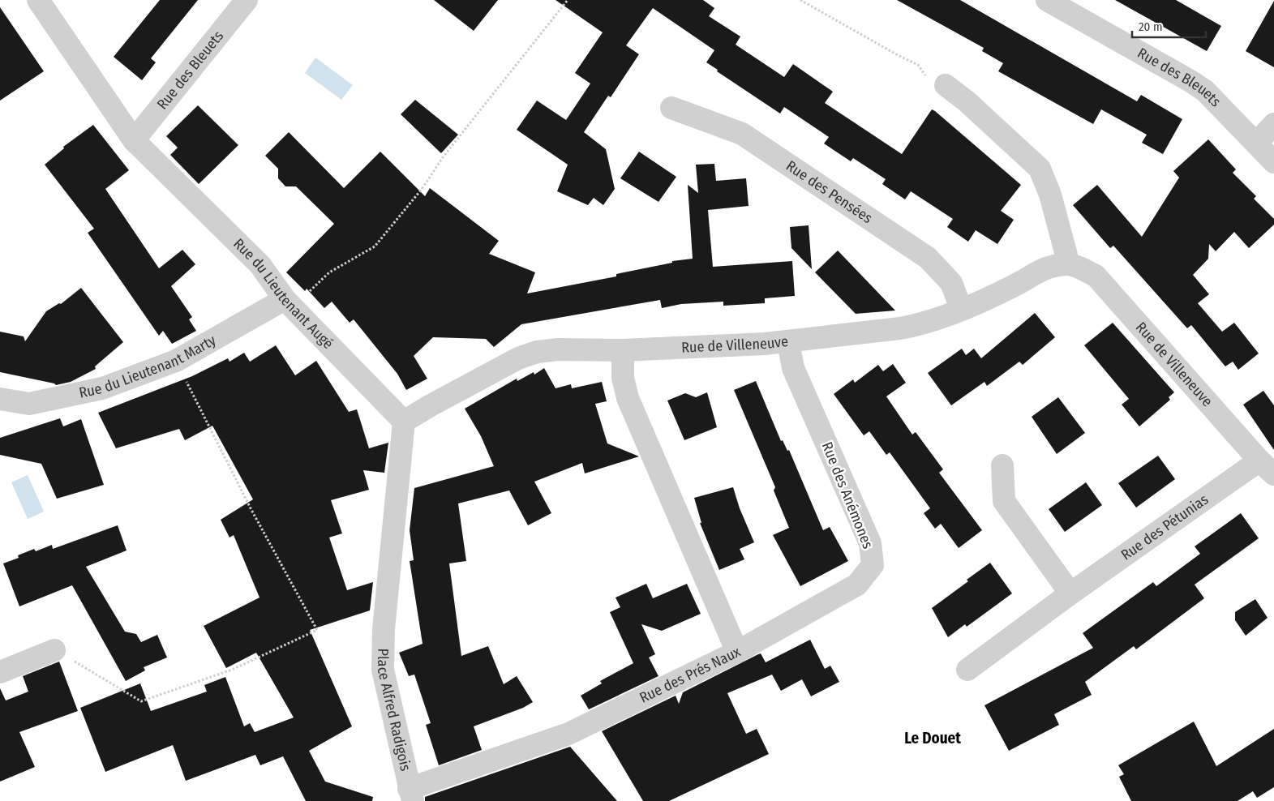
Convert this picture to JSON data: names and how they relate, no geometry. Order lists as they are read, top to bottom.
{
  "streets": {
    "street": [
      "Rue des Bleuets",
      "Rue des Pensées",
      "Rue du Lieutenant Augé",
      "Rue de Villeneuve",
      "Rue du Lieutenant Marty",
      "Rue des Anémones",
      "Rue des Pétunias",
      "Rue des Prés Naux",
      "Place Alfred Radigois"
    ]
  },
  "crossings": [
    ["Rue des Bleuets", "Rue du Lieutenant Augé"],
    ["Rue des Pensées", "Rue de Villeneuve"],
    ["Rue du Lieutenant Augé", "Rue de Villeneuve"],
    ["Rue du Lieutenant Augé", "Rue du Lieutenant Marty"],
    ["Rue du Lieutenant Augé", "Place Alfred Radigois"],
    ["Rue de Villeneuve", "Rue des Anémones"],
    ["Rue de Villeneuve", "Rue des Pétunias"],
    ["Rue de Villeneuve", "Rue des Prés Naux"],
    ["Rue de Villeneuve", "Place Alfred Radigois"],
    ["Rue des Anémones", "Rue des Prés Naux"],
    ["Rue des Prés Naux", "Place Alfred Radigois"]
  ],
  "districts": ["Le Douet"],
  "scale_bar": "20 m"
}
